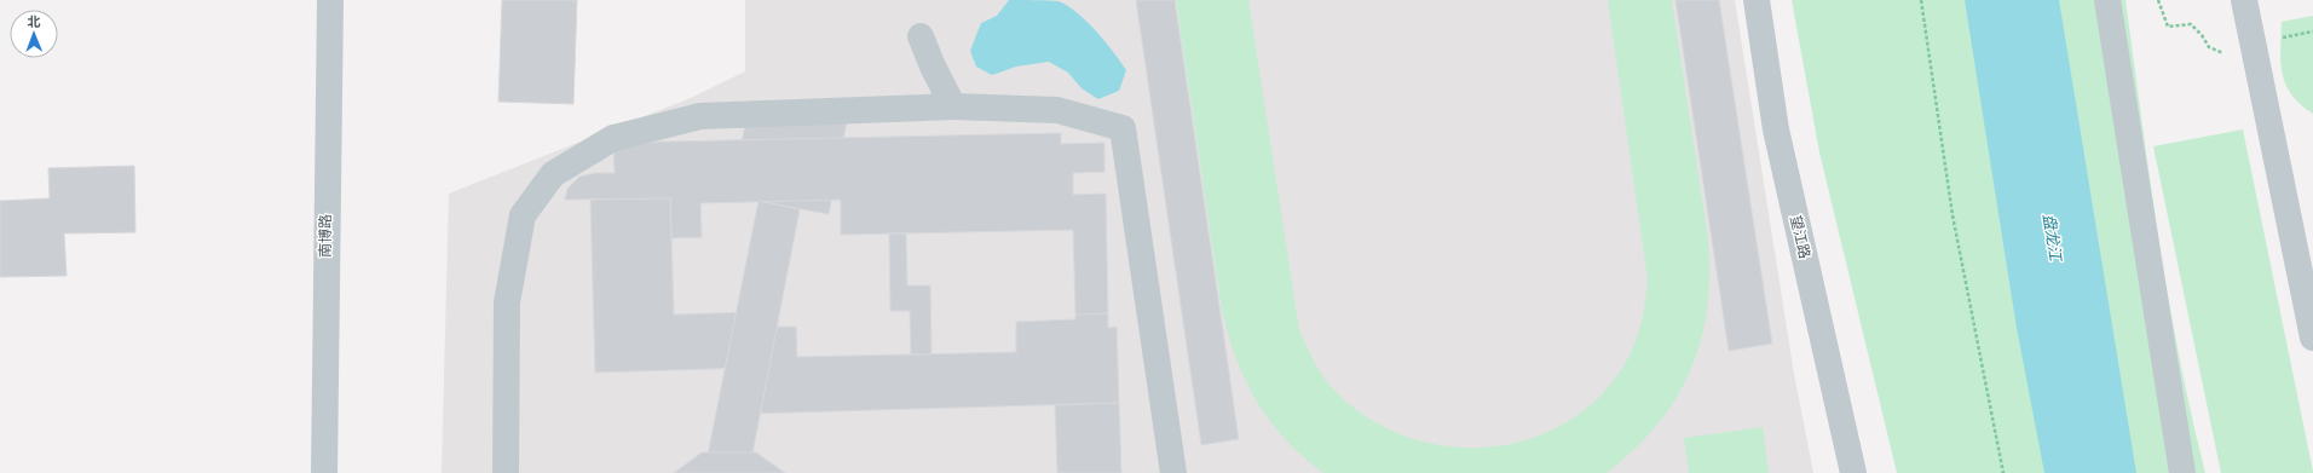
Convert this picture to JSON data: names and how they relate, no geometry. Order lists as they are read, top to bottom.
{
  "streets": {
    "street": ["南博路", "望江路"]
  },
  "water": ["盘龙江"],
  "north": "top"
}
